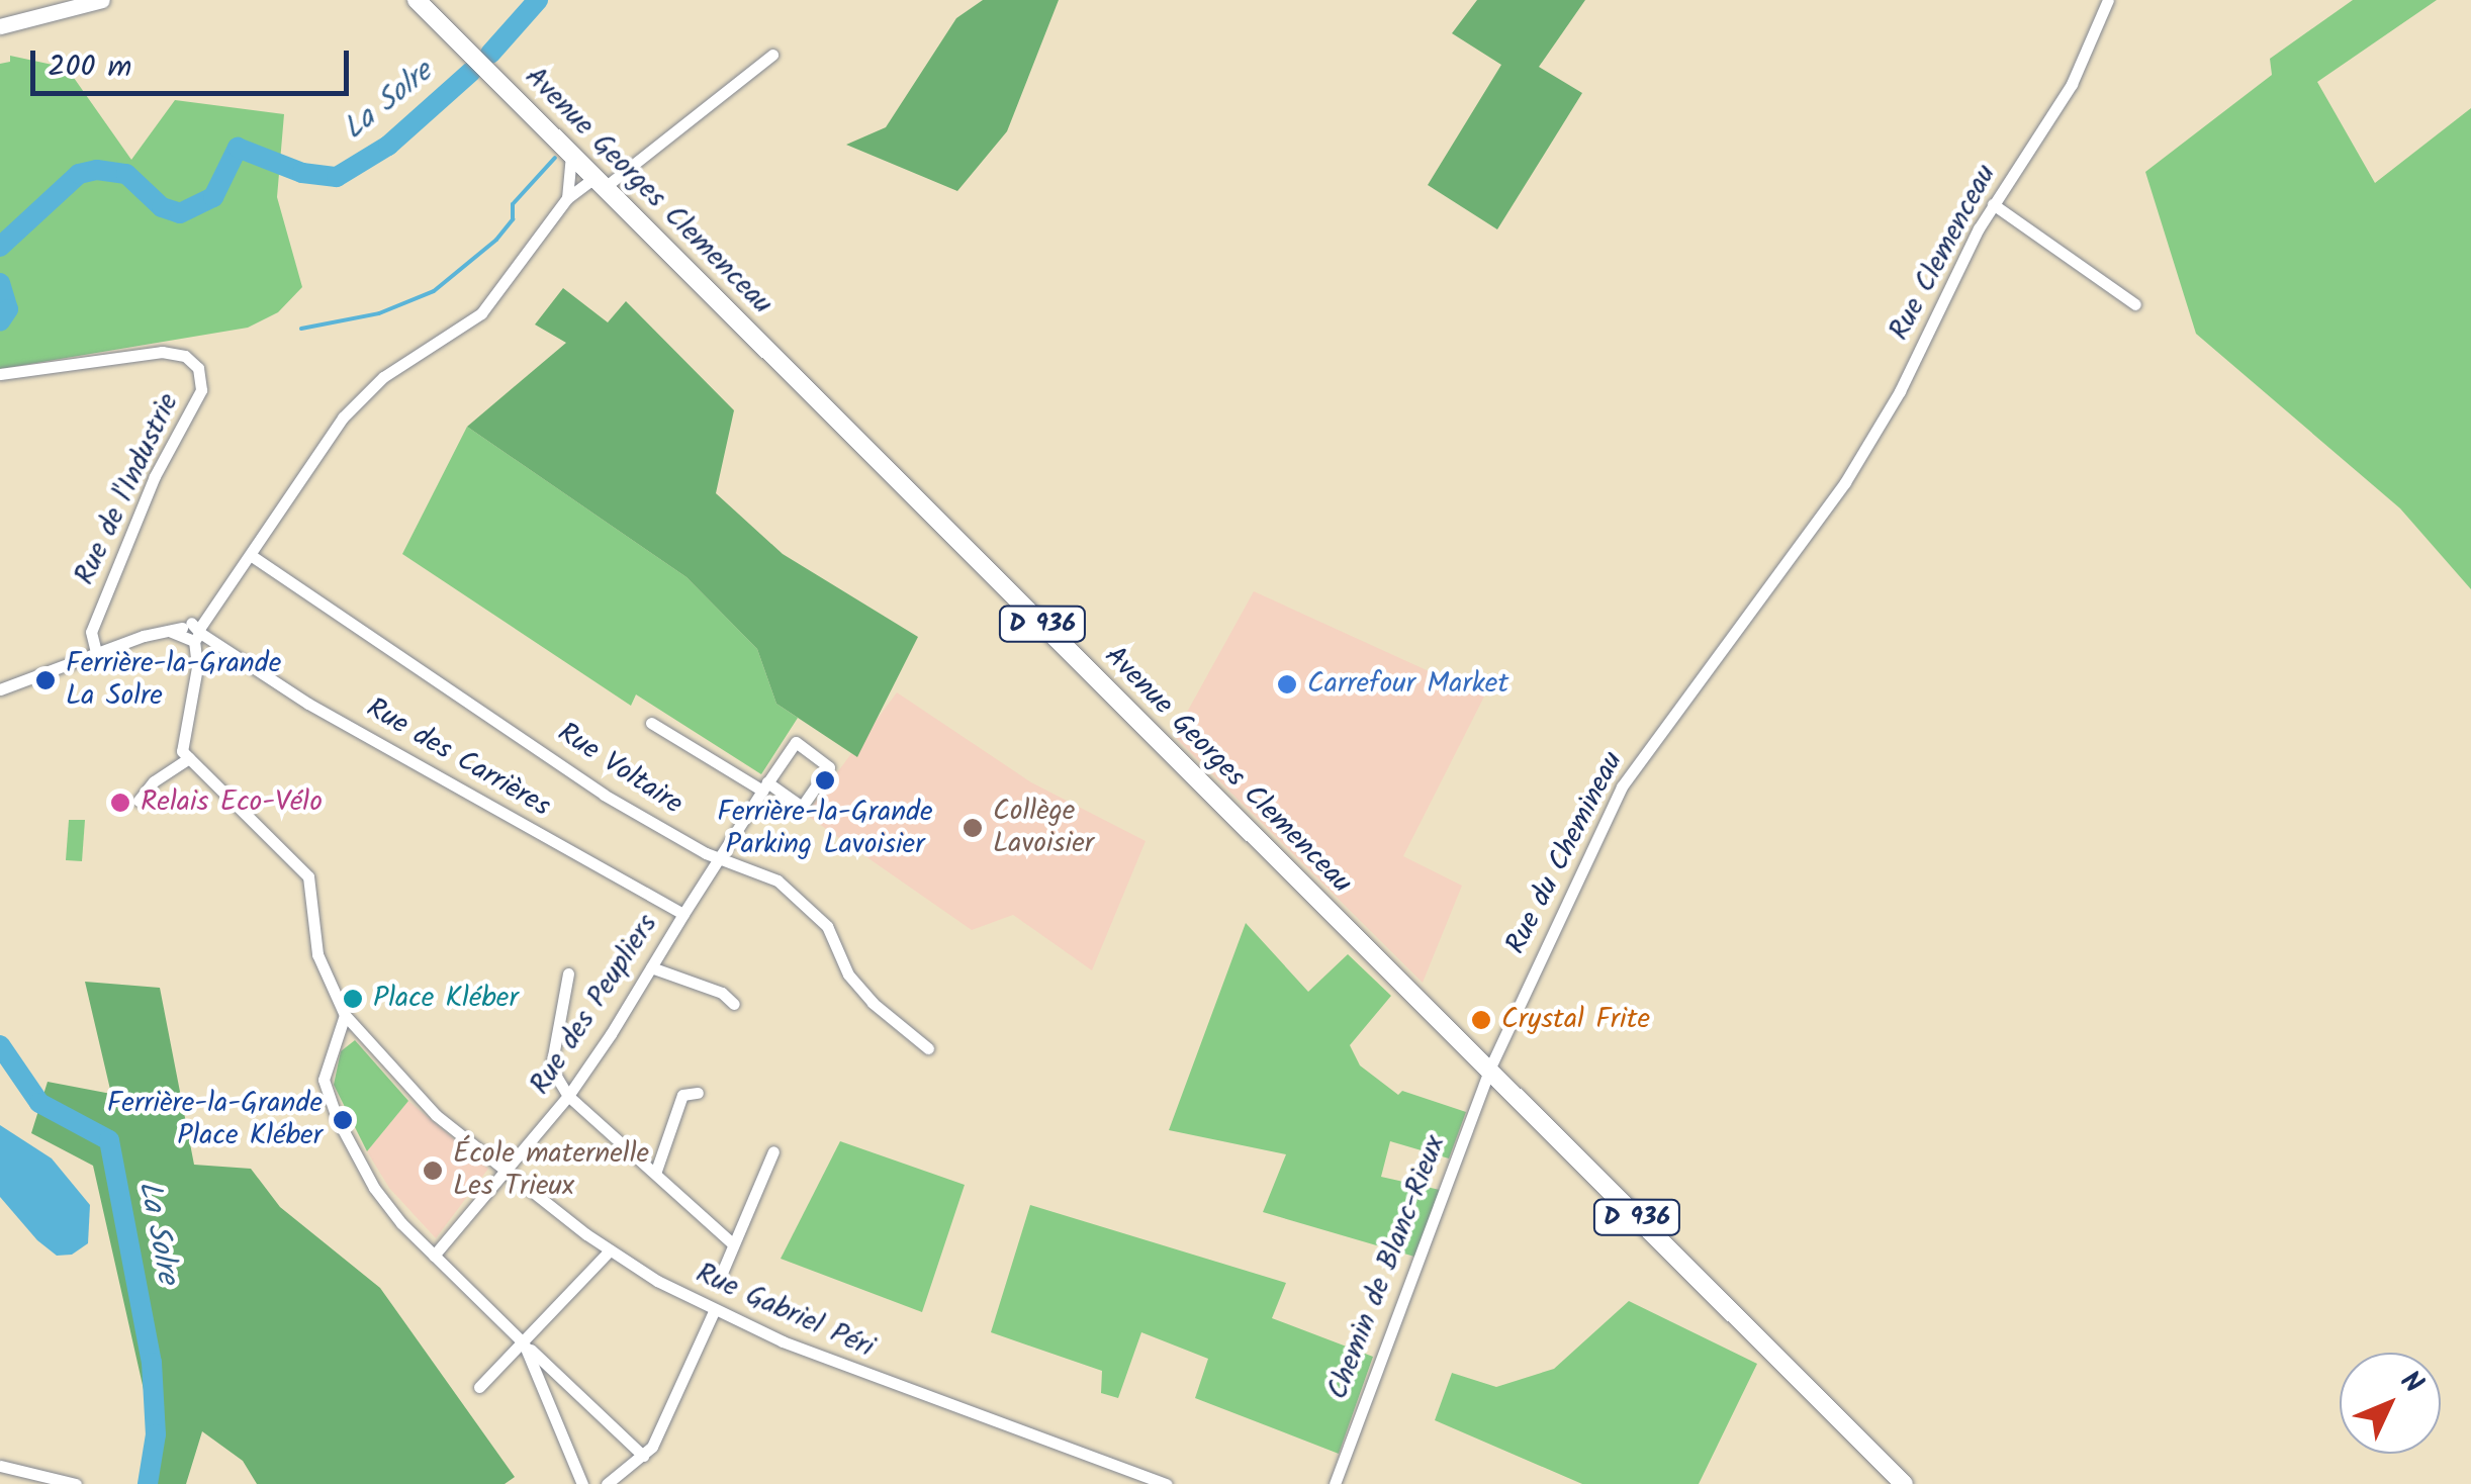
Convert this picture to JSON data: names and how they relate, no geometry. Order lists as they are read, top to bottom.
{
  "streets": {
    "main road": ["Avenue Georges Clemenceau", "D 936"],
    "street": [
      "Rue Clemenceau",
      "Rue de l'Industrie",
      "Rue des Carrières",
      "Rue Voltaire",
      "Rue du Chemineau",
      "Rue des Peupliers",
      "Chemin de Blanc-Rieux",
      "Rue Gabriel Péri"
    ]
  },
  "crossings": [
    ["Avenue Georges Clemenceau", "Rue du Chemineau"],
    ["Avenue Georges Clemenceau", "Chemin de Blanc-Rieux"],
    ["Rue Clemenceau", "Rue du Chemineau"],
    ["Rue des Carrières", "Rue des Peupliers"],
    ["Rue Voltaire", "Rue des Peupliers"],
    ["Rue du Chemineau", "Chemin de Blanc-Rieux"],
    ["Rue des Peupliers", "Rue Gabriel Péri"]
  ],
  "water": ["La Solre"],
  "places": [
    "Ferrière-la-Grande La Solre",
    "Carrefour Market",
    "Ferrière-la-Grande Parking Lavoisier",
    "Relais Eco-Vélo",
    "Collège Lavoisier",
    "Place Kléber",
    "Crystal Frite",
    "Ferrière-la-Grande Place Kléber",
    "École maternelle Les Trieux"
  ],
  "scale_bar": "200 m",
  "north": "top right"
}
